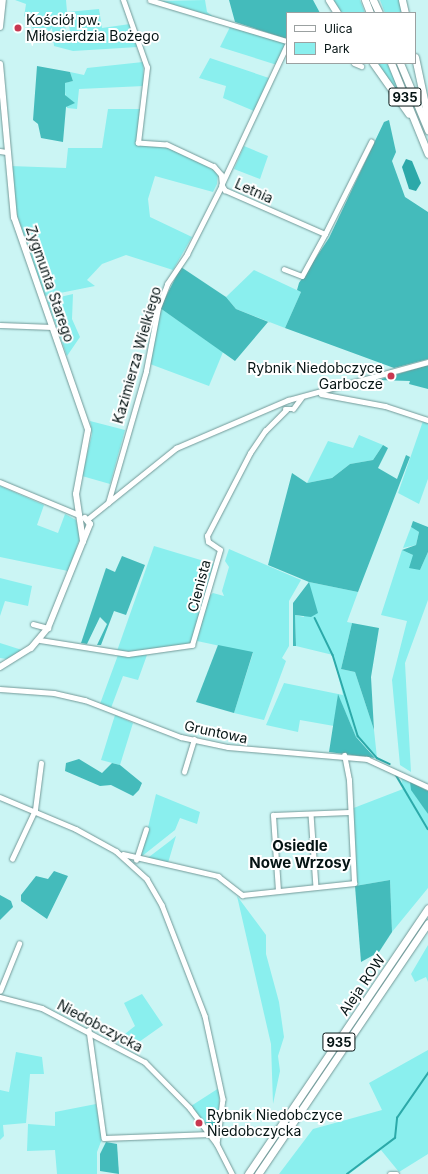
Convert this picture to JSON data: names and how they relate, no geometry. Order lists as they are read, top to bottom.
{
  "streets": {
    "main road": ["935", "Aleja ROW"],
    "street": [
      "Letnia",
      "Zygmunta Starego",
      "Kazimierza Wielkiego",
      "Cienista",
      "Gruntowa",
      "Niedobczycka"
    ]
  },
  "crossings": [
    ["Letnia", "Kazimierza Wielkiego"]
  ],
  "districts": ["Osiedle Nowe Wrzosy"],
  "places": ["Kościół pw. Miłosierdzia Bożego", "Rybnik Niedobczyce Garbocze", "Rybnik Niedobczyce Niedobczycka"],
  "legend": ["Ulica", "Park"]
}
